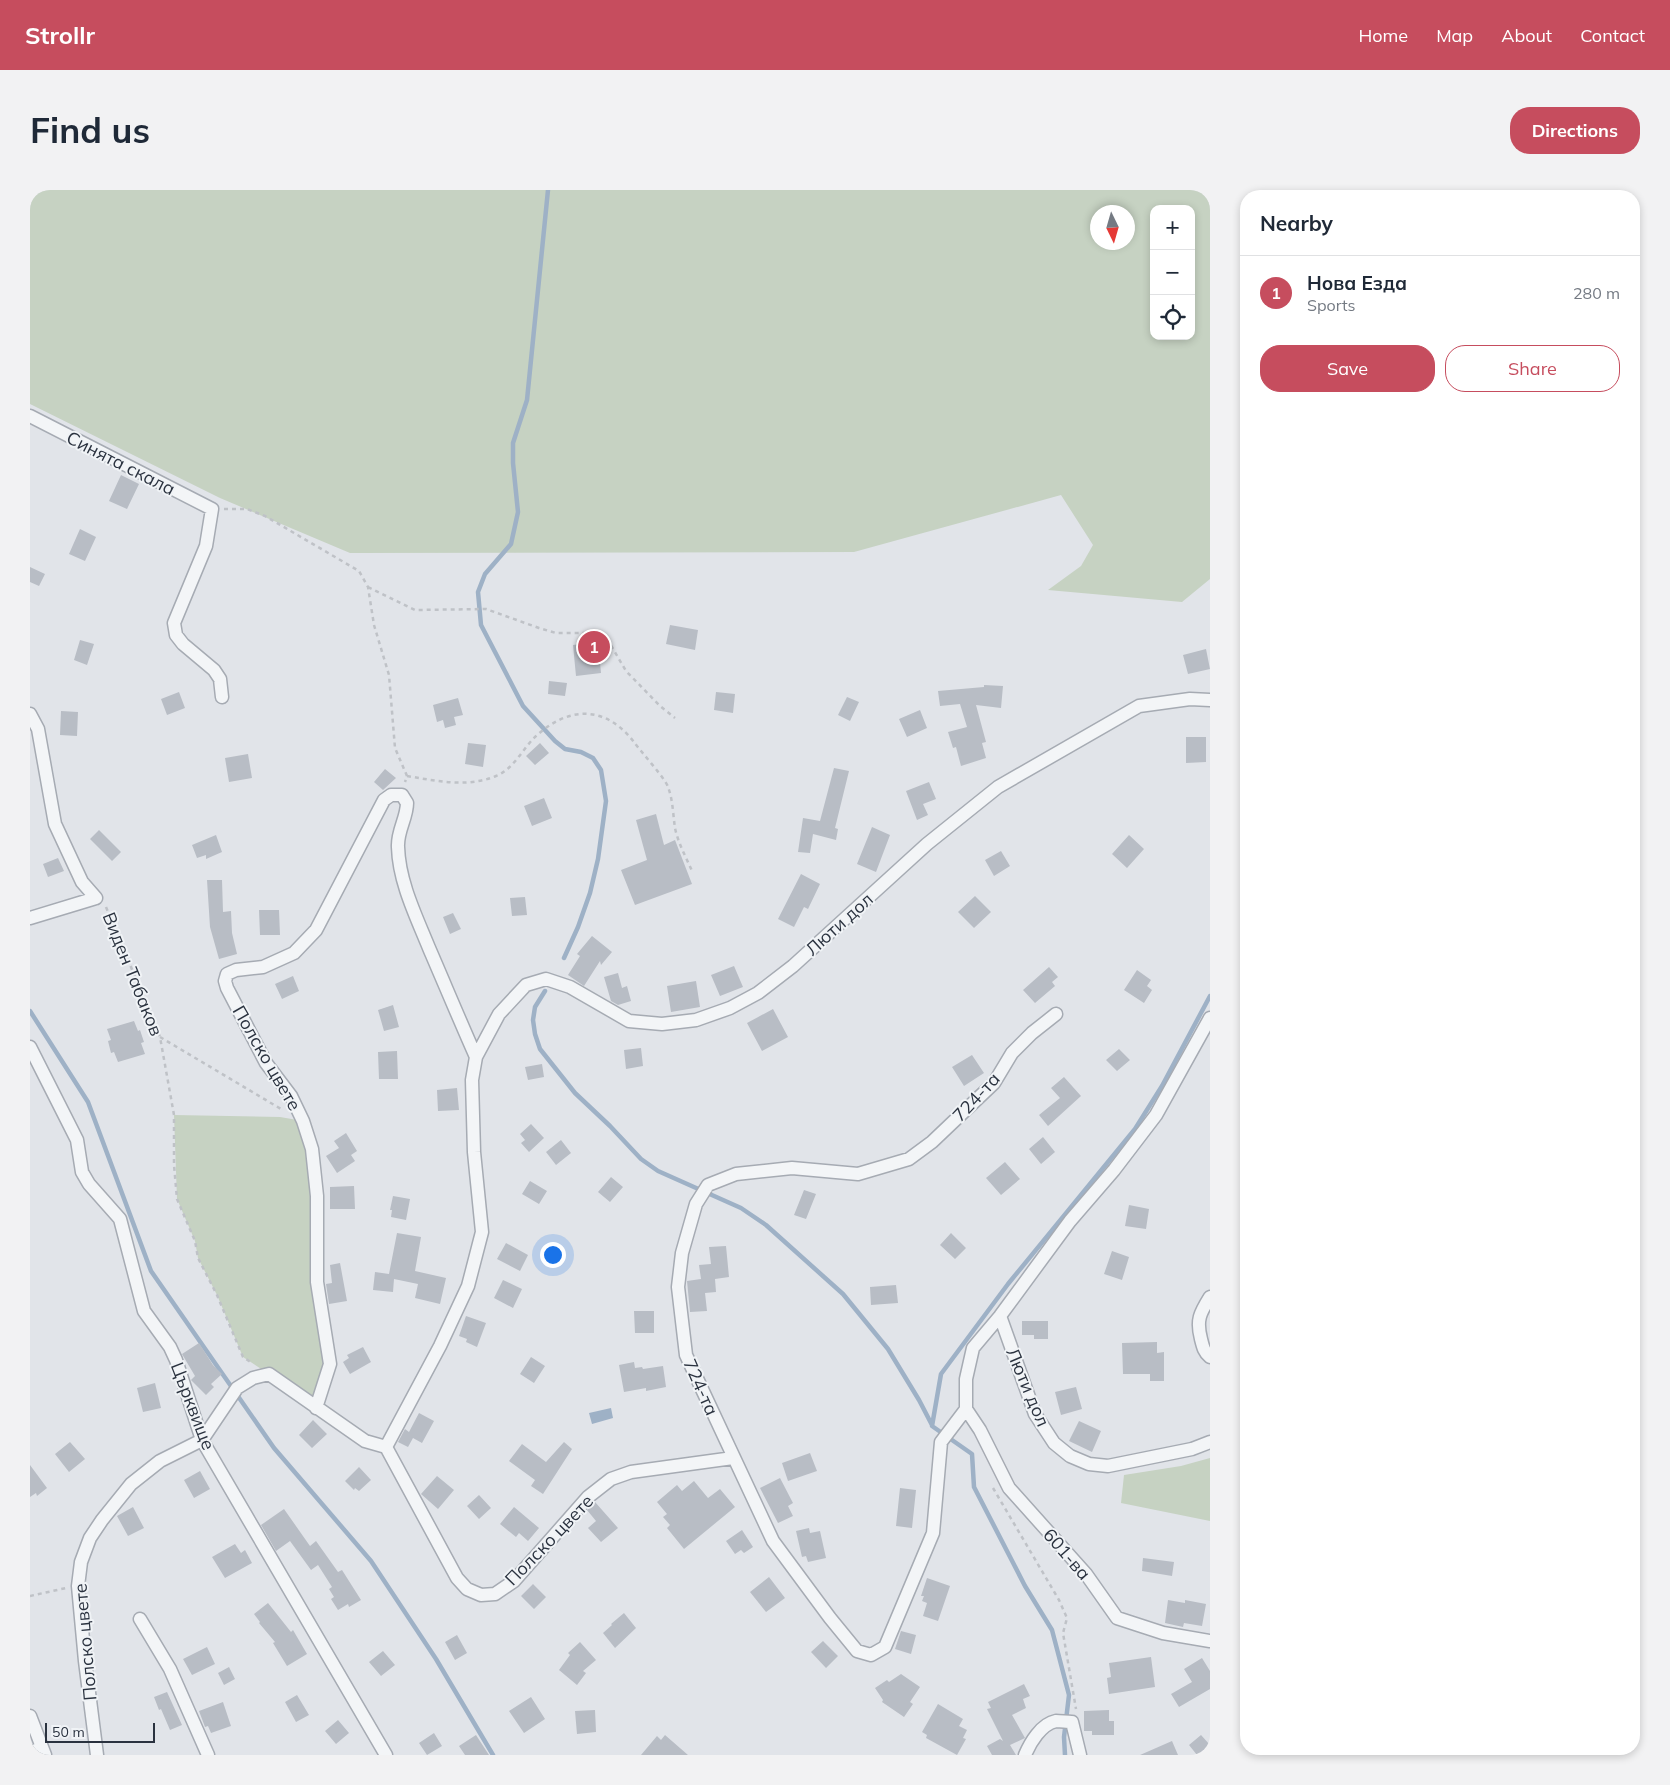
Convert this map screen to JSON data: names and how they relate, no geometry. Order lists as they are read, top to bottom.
{
  "streets": {
    "street": [
      "Синята скала",
      "Люти дол",
      "Виден Табаков",
      "Полско цвете",
      "724-та",
      "Църквище",
      "601-ва"
    ]
  },
  "crossings": [
    ["Люти дол", "724-та"],
    ["Люти дол", "601-ва"],
    ["Виден Табаков", "Полско цвете"],
    ["Полско цвете", "724-та"],
    ["Полско цвете", "Църквище"],
    ["724-та", "601-ва"]
  ],
  "scale_bar": "50 m",
  "north": "bottom",
  "page": {
    "header": "Strollr",
    "nav": [
      "Home",
      "Map",
      "About",
      "Contact"
    ],
    "buttons": [
      "Directions",
      ["Save", "Share"]
    ],
    "title": "Find us",
    "heading": "Nearby",
    "map_buttons": ["+", "−"],
    "list": [
      {
        "mark": "1",
        "name": "Нова Езда",
        "note": "Sports",
        "value": "280 m"
      }
    ],
    "pins": "1",
    "scale": "50 m"
  }
}
